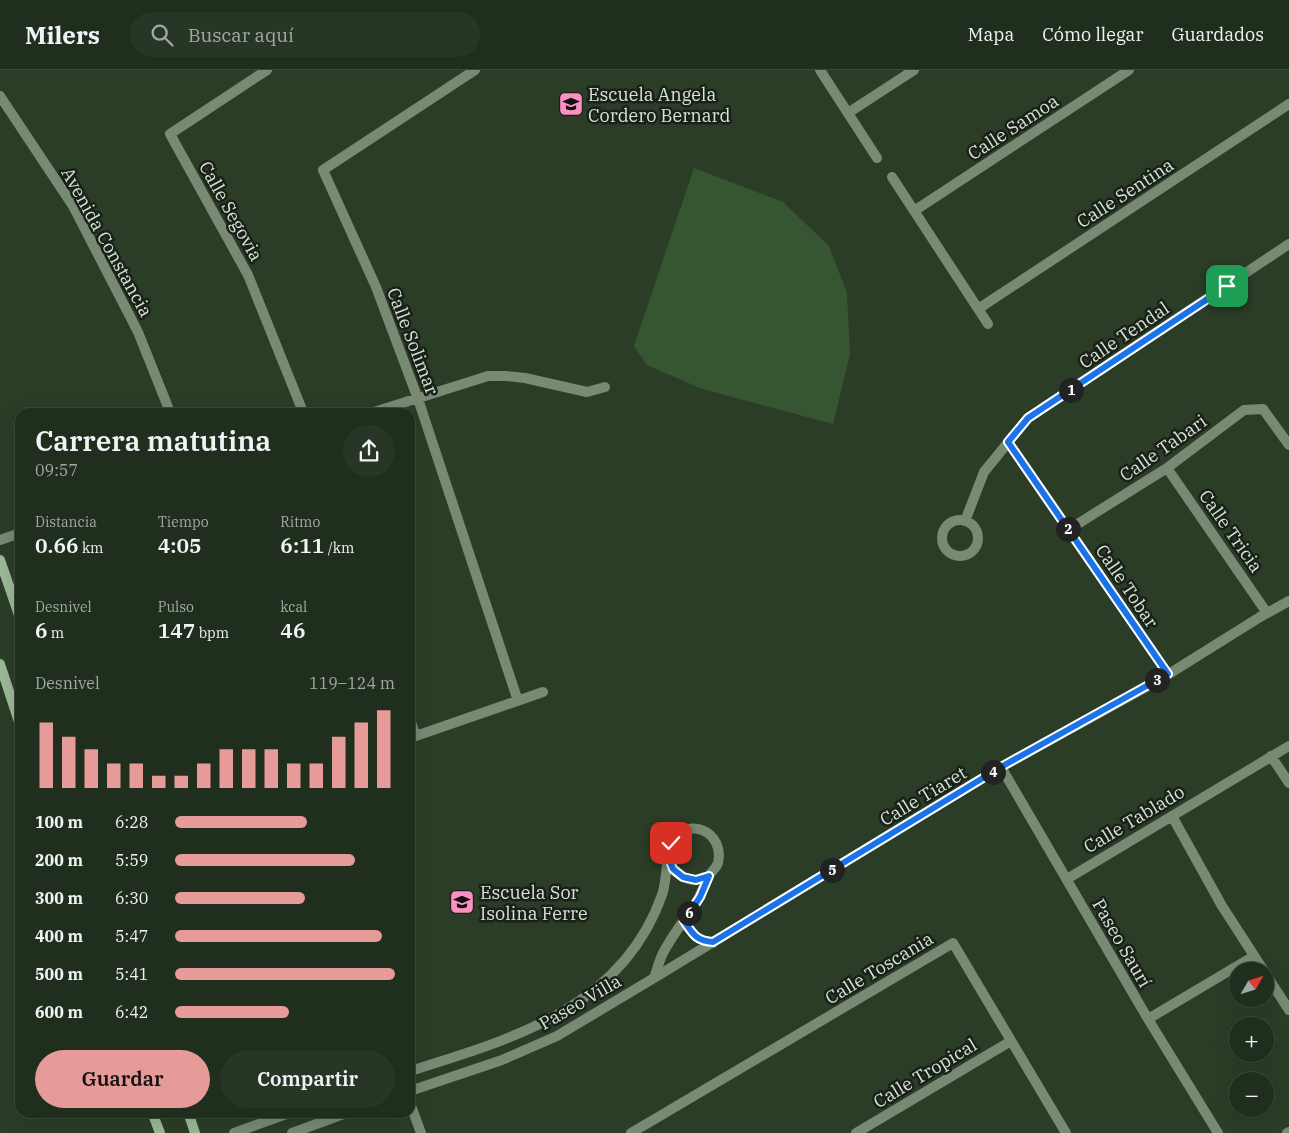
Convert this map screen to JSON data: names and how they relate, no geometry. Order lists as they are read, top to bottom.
{
  "streets": {
    "street": [
      "Calle Samoa",
      "Calle Sentina",
      "Calle Segovia",
      "Avenida Constancia",
      "Calle Tendal",
      "Calle Solimar",
      "Calle Tabari",
      "Calle Tricia",
      "Calle Tobar",
      "Calle Tiaret",
      "Calle Tablado",
      "Paseo Saurí",
      "Calle Toscania",
      "Paseo Villa",
      "Calle Tropical"
    ]
  },
  "crossings": [
    ["Calle Tendal", "Calle Tobar"],
    ["Calle Tabari", "Calle Tricia"],
    ["Calle Tabari", "Calle Tobar"],
    ["Calle Tricia", "Calle Tiaret"],
    ["Calle Tobar", "Calle Tiaret"],
    ["Calle Tiaret", "Paseo Saurí"],
    ["Calle Tiaret", "Paseo Villa"],
    ["Calle Tablado", "Paseo Saurí"],
    ["Calle Toscania", "Calle Tropical"]
  ],
  "places": {
    "school or university": ["Escuela Angela Cordero Bernard", "Escuela Sor Isolina Ferre"]
  },
  "north": "top right",
  "page": {
    "header": "Milers",
    "search": "Buscar aquí",
    "nav": ["Mapa", "Cómo llegar", "Guardados"],
    "pins": [
      "1",
      "2",
      "3",
      "4",
      "5",
      "6"
    ],
    "heading": ["Carrera matutina", "09:57"],
    "stats": [
      ["Distancia", "0.66 km"],
      ["Tiempo", "4:05"],
      ["Ritmo", "6:11 /km"],
      ["Desnivel", "6 m"],
      ["Pulso", "147 bpm"],
      ["kcal", "46"]
    ],
    "chart": ["Desnivel", "119–124 m"],
    "list": [
      {
        "name": "100 m",
        "note": "6:28"
      },
      {
        "name": "200 m",
        "note": "5:59"
      },
      {
        "name": "300 m",
        "note": "6:30"
      },
      {
        "name": "400 m",
        "note": "5:47"
      },
      {
        "name": "500 m",
        "note": "5:41"
      },
      {
        "name": "600 m",
        "note": "6:42"
      }
    ],
    "map_buttons": ["+", "−"],
    "buttons": ["Guardar", "Compartir"]
  }
}
